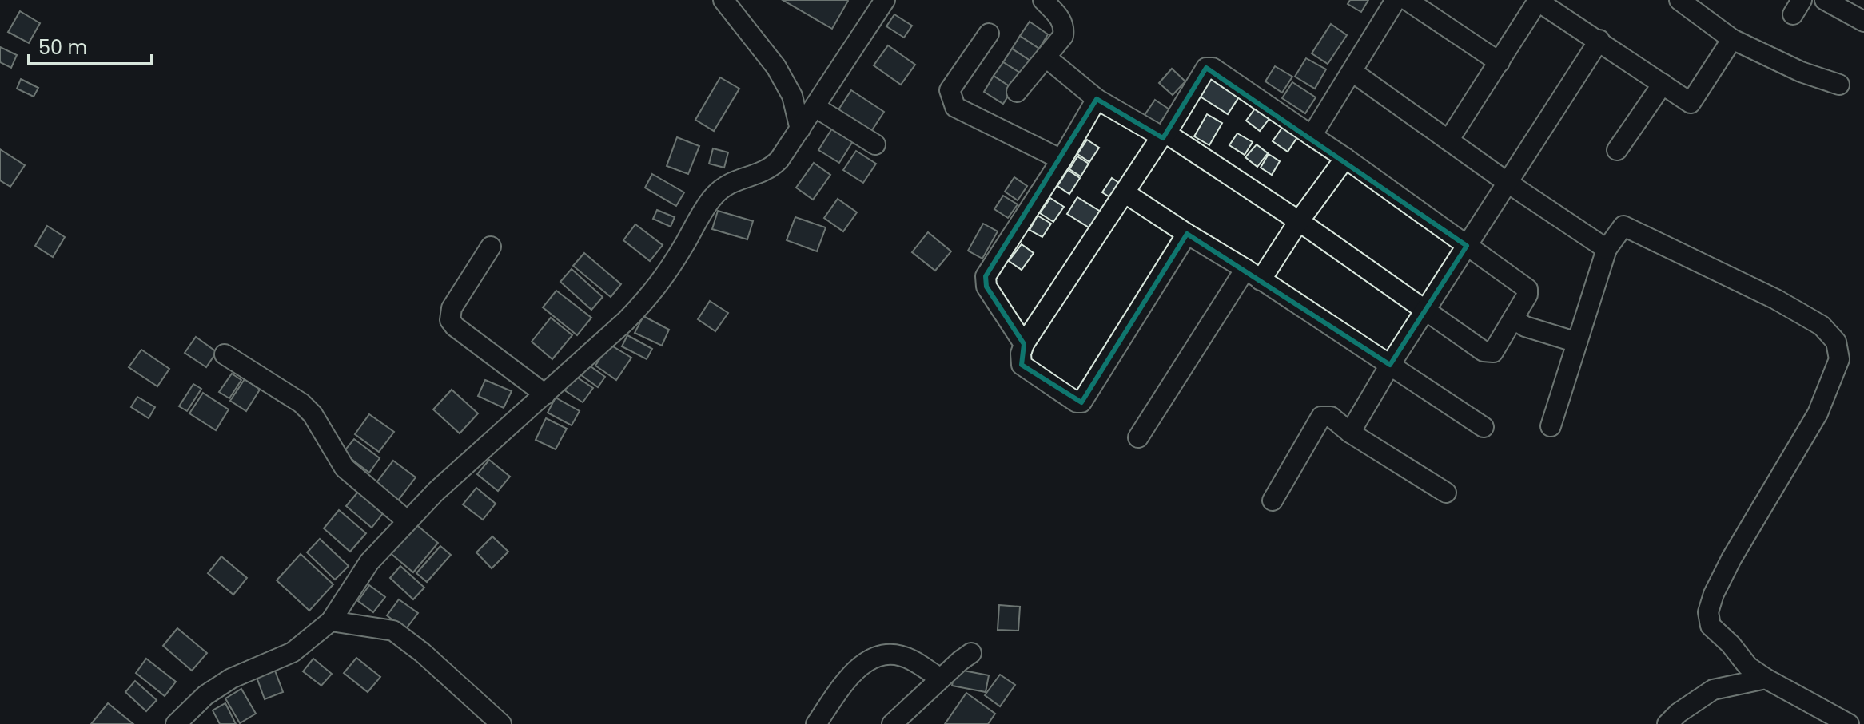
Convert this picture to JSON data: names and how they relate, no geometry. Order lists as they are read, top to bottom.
{
  "scale_bar": "50 m"
}
